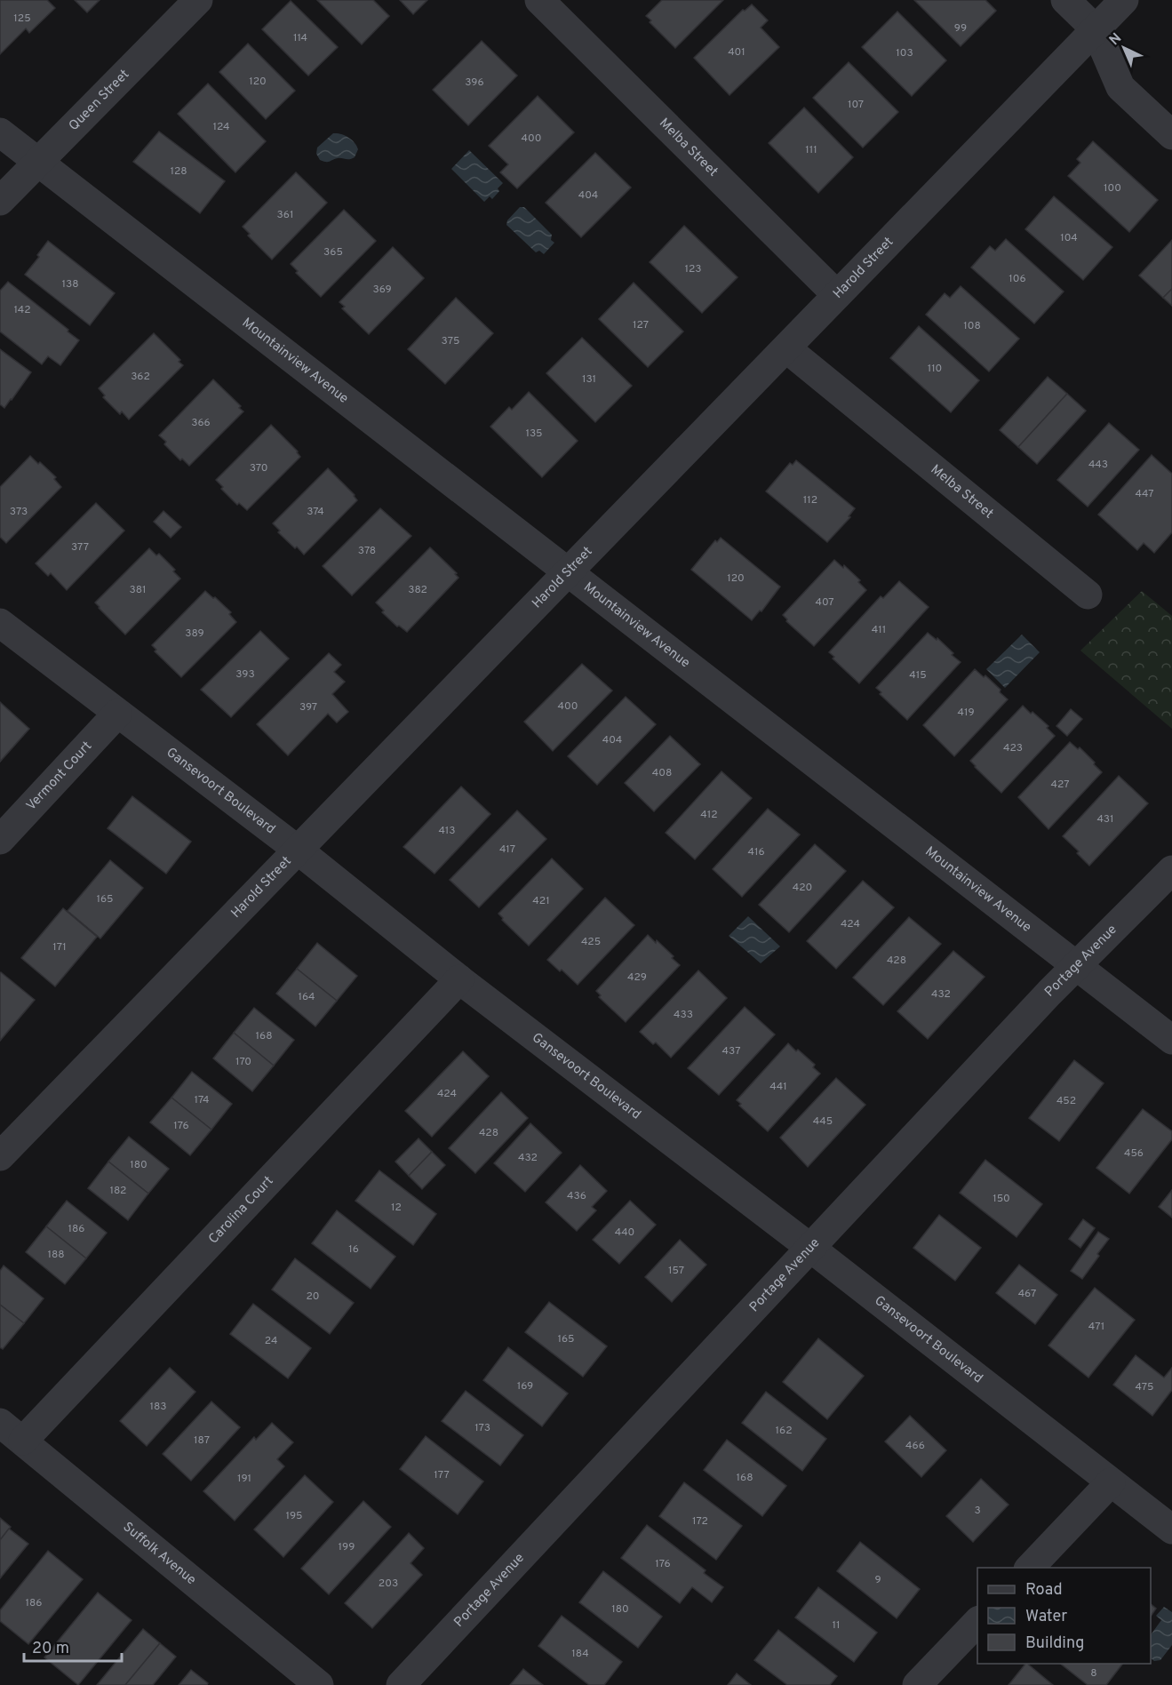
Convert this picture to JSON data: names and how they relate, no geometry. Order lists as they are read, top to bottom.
{
  "streets": {
    "street": [
      "Queen Street",
      "Melba Street",
      "Harold Street",
      "Mountainview Avenue",
      "Vermont Court",
      "Gansevoort Boulevard",
      "Portage Avenue",
      "Carolina Court",
      "Suffolk Avenue"
    ]
  },
  "crossings": [
    ["Queen Street", "Mountainview Avenue"],
    ["Melba Street", "Harold Street"],
    ["Harold Street", "Mountainview Avenue"],
    ["Harold Street", "Gansevoort Boulevard"],
    ["Mountainview Avenue", "Portage Avenue"],
    ["Vermont Court", "Gansevoort Boulevard"],
    ["Gansevoort Boulevard", "Portage Avenue"],
    ["Gansevoort Boulevard", "Carolina Court"],
    ["Carolina Court", "Suffolk Avenue"]
  ],
  "house_numbers": [
    "125",
    "99",
    "114",
    "401",
    "103",
    "120",
    "396",
    "107",
    "124",
    "400",
    "111",
    "128",
    "100",
    "404",
    "361",
    "104",
    "365",
    "123",
    "106",
    "138",
    "369",
    "142",
    "127",
    "108",
    "375",
    "110",
    "362",
    "131",
    "366",
    "135",
    "443",
    "370",
    "447",
    "112",
    "373",
    "374",
    "377",
    "378",
    "120",
    "381",
    "382",
    "407",
    "411",
    "389",
    "393",
    "415",
    "400",
    "397",
    "419",
    "404",
    "423",
    "408",
    "427",
    "412",
    "431",
    "413",
    "417",
    "416",
    "420",
    "165",
    "421",
    "424",
    "425",
    "171",
    "428",
    "429",
    "432",
    "164",
    "433",
    "168",
    "437",
    "170",
    "441",
    "424",
    "174",
    "452",
    "445",
    "176",
    "428",
    "456",
    "432",
    "180",
    "182",
    "436",
    "150",
    "12",
    "186",
    "440",
    "16",
    "188",
    "157",
    "467",
    "20",
    "471",
    "165",
    "24",
    "169",
    "475",
    "183",
    "173",
    "162",
    "187",
    "466",
    "177",
    "168",
    "191",
    "3",
    "195",
    "172",
    "199",
    "176",
    "9",
    "203",
    "186",
    "180",
    "11",
    "184",
    "8"
  ],
  "legend": ["Road", "Water", "Building"],
  "scale_bar": "20 m",
  "north": "top left"
}
